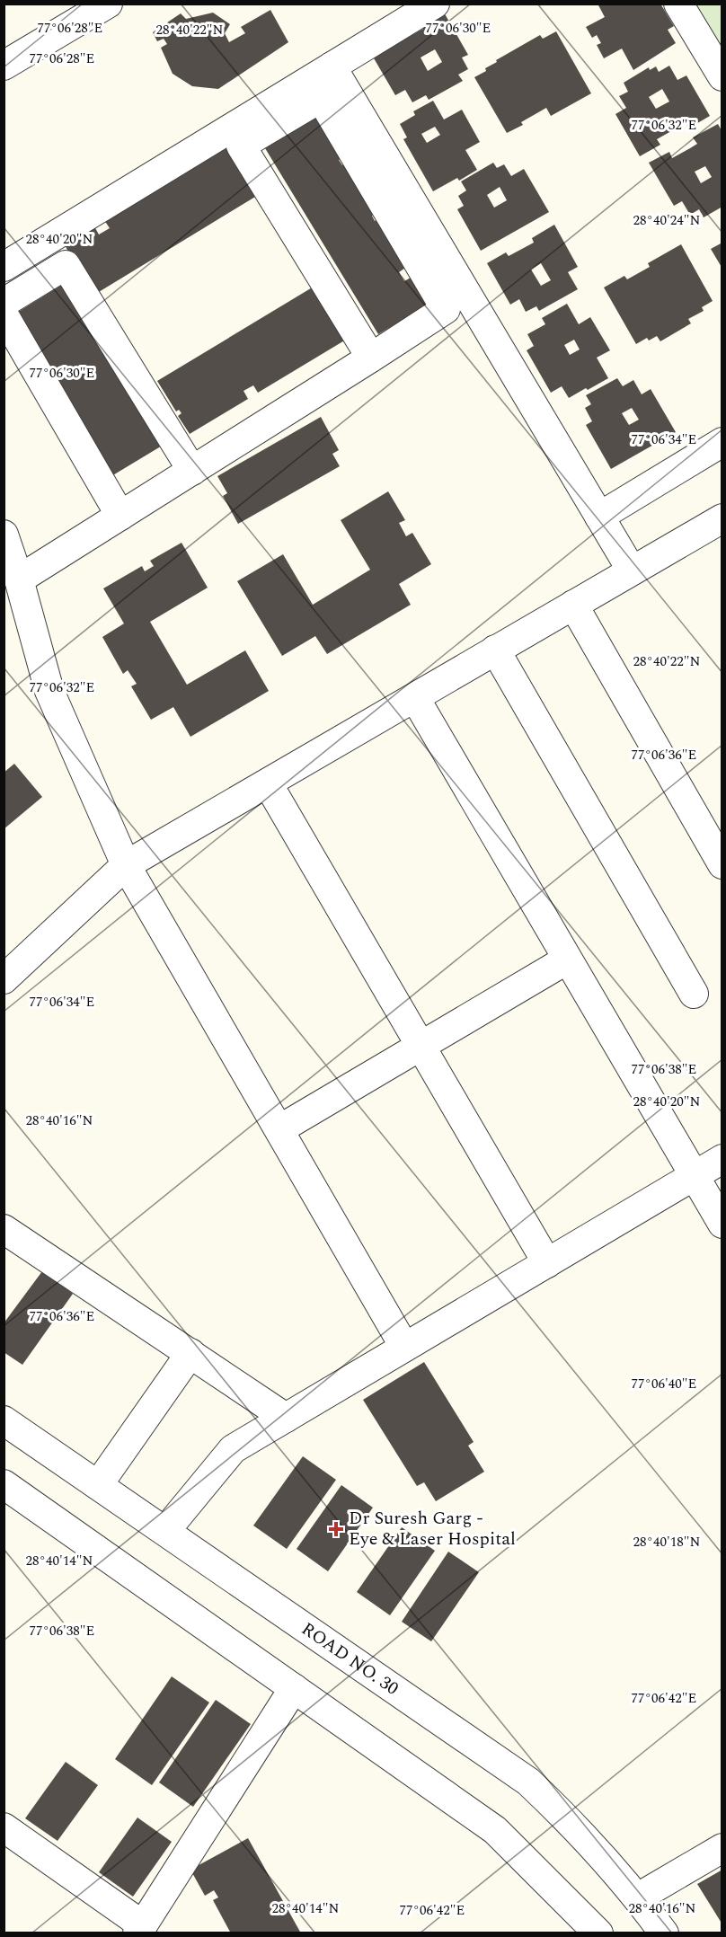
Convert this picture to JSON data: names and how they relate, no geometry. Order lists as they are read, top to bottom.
{
  "streets": {
    "street": ["ROAD NO. 30"]
  },
  "places": {
    "health": ["Dr Suresh Garg - Eye & Laser Hospital"]
  },
  "coordinates": [
    "77°06'28\"E",
    "77°06'30\"E",
    "28°40'22\"N",
    "77°06'32\"E",
    "28°40'24\"N",
    "28°40'20\"N",
    "77°06'34\"E",
    "77°06'36\"E",
    "77°06'38\"E",
    "28°40'16\"N",
    "77°06'40\"E",
    "28°40'18\"N",
    "28°40'14\"N",
    "77°06'42\"E"
  ]
}
